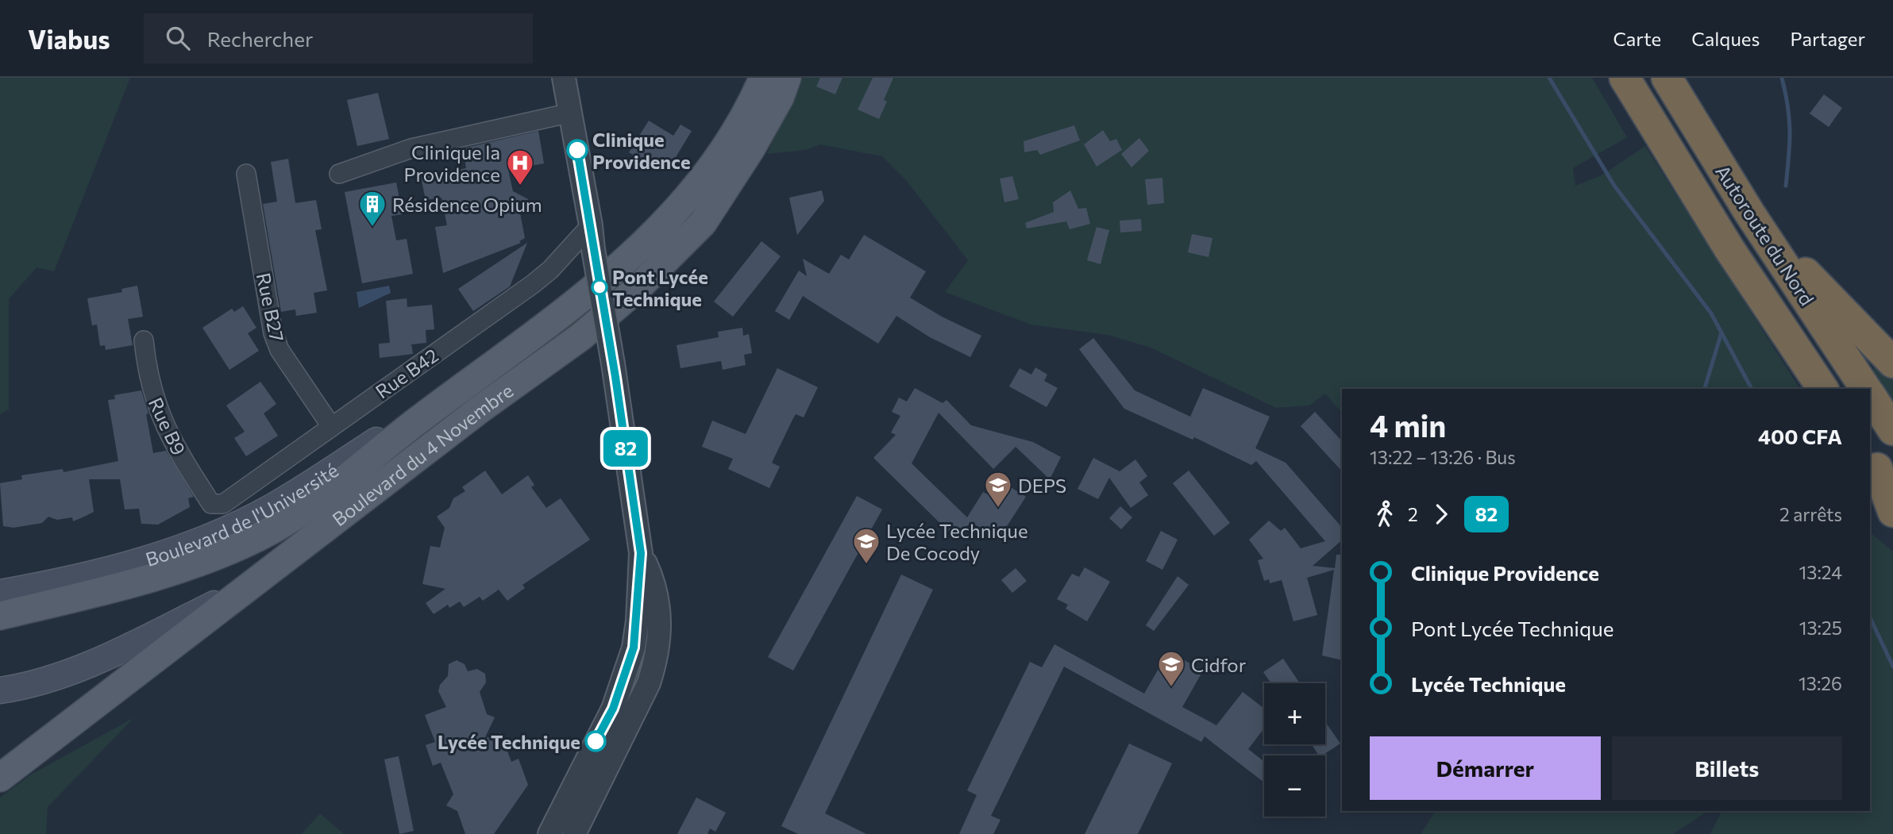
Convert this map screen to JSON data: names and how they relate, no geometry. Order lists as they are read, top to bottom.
{
  "streets": {
    "highway": ["Autoroute du Nord"],
    "main road": ["Boulevard du 4 Novembre", "Boulevard de l'Université"],
    "street": ["Rue B27", "Rue B42", "Rue B9"]
  },
  "crossings": [
    ["Rue B27", "Rue B42"],
    ["Rue B42", "Rue B9"],
    ["Boulevard du 4 Novembre", "Boulevard de l'Université"]
  ],
  "places": {
    "other": ["Clinique Providence", "Pont Lycée Technique", "Lycée Technique"],
    "hospital": ["Clinique la Providence"],
    "building": ["Résidence Opium"],
    "school or university": ["DEPS", "Lycée Technique De Cocody", "Cidfor"]
  },
  "lines": ["bus line 82"],
  "page": {
    "header": "Viabus",
    "search": "Rechercher",
    "nav": ["Carte", "Calques", "Partager"],
    "on_map": "82",
    "heading": ["4 min", "13:22 – 13:26 · Bus", "400 CFA"],
    "legs": ["2", "82", "2 arrêts"],
    "list": [
      {
        "name": "Clinique Providence",
        "value": "13:24"
      },
      {
        "name": "Pont Lycée Technique",
        "value": "13:25"
      },
      {
        "name": "Lycée Technique",
        "value": "13:26"
      }
    ],
    "map_buttons": ["+", "−"],
    "buttons": ["Démarrer", "Billets"]
  }
}
